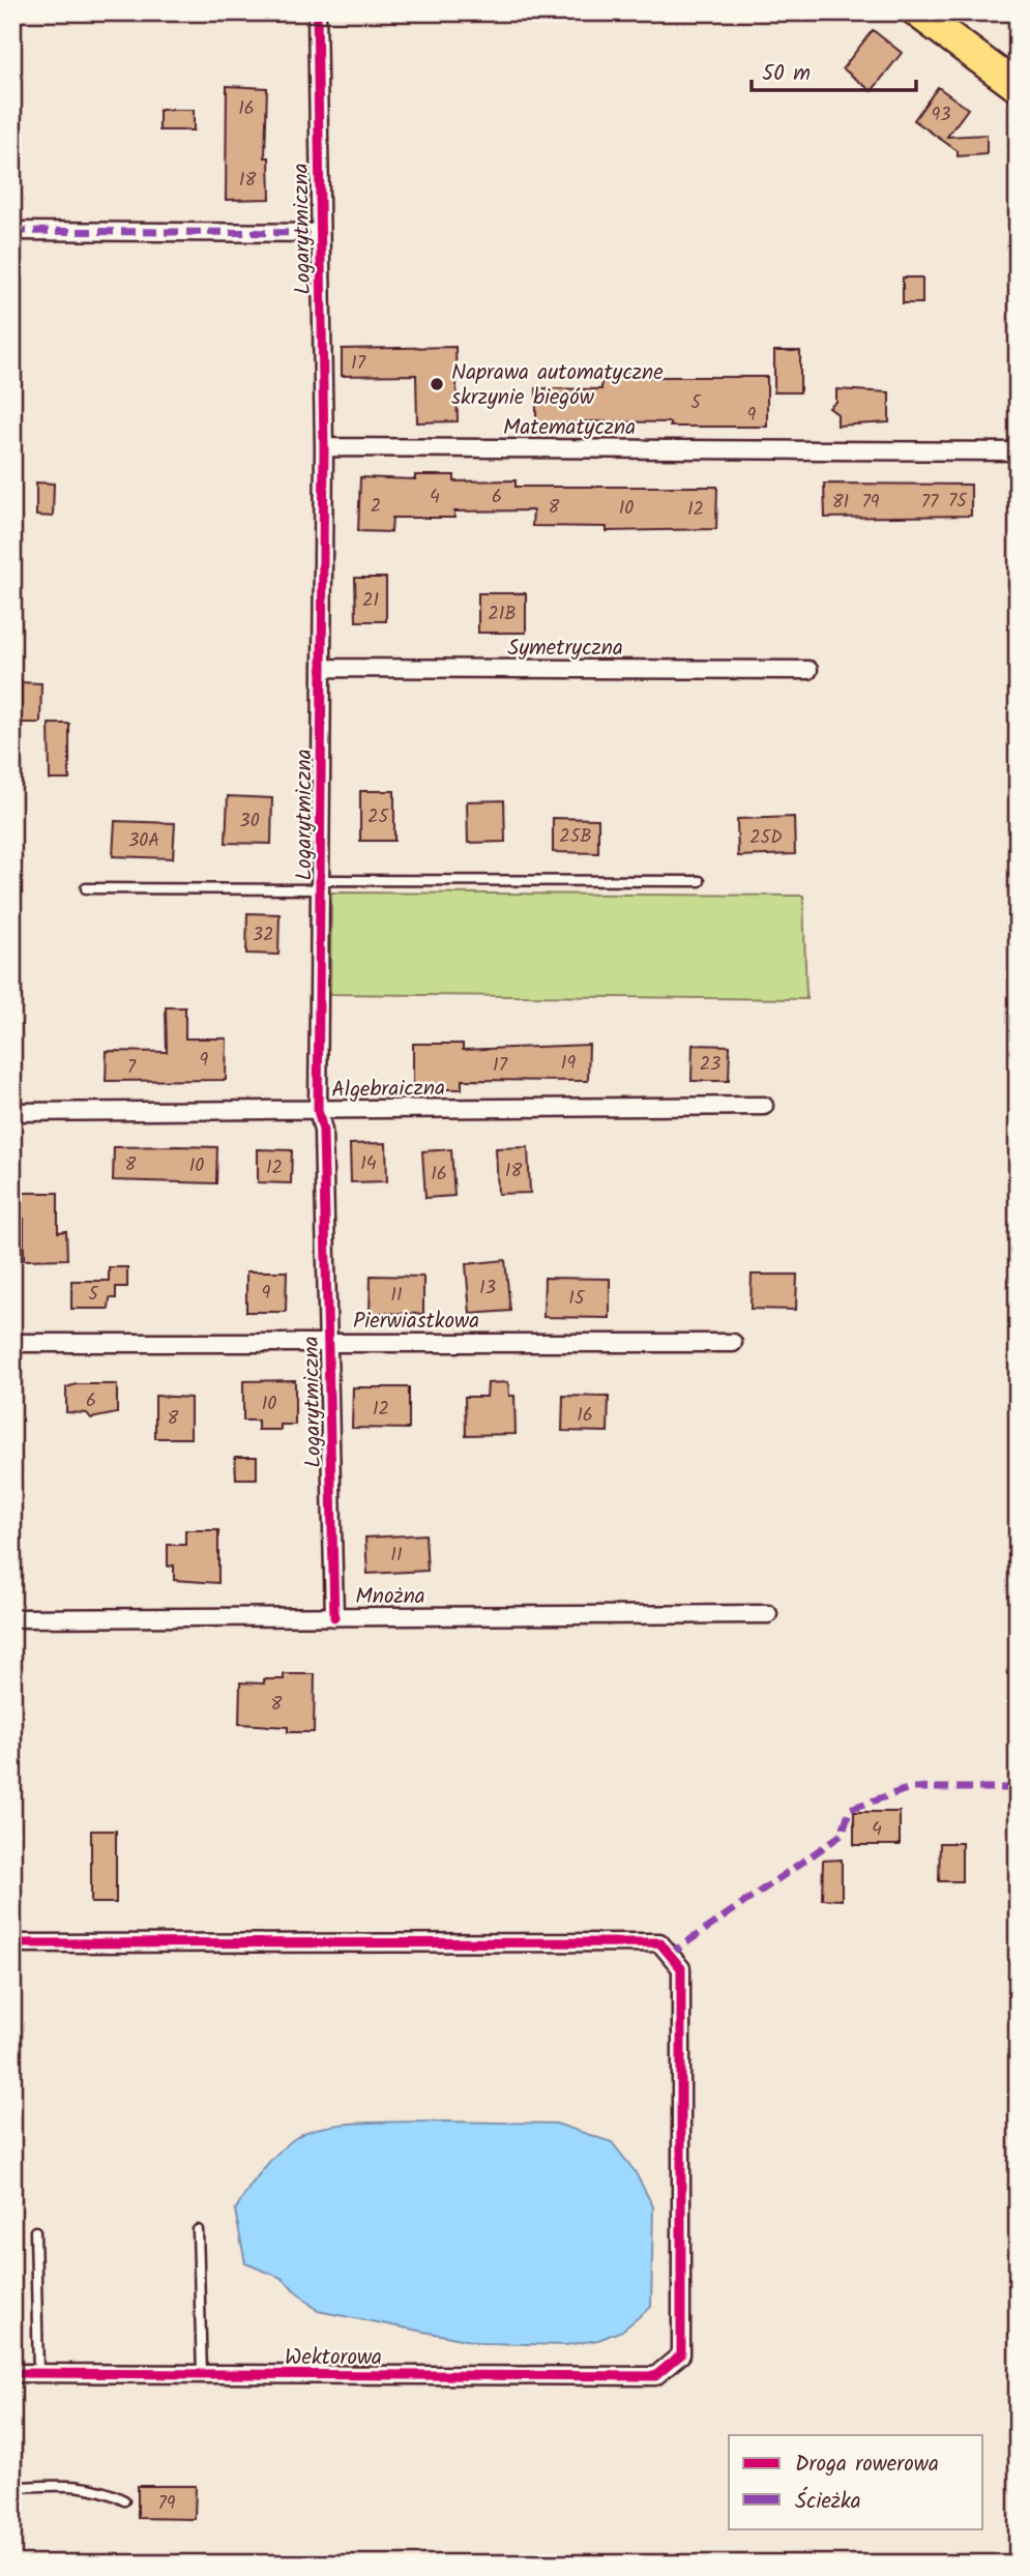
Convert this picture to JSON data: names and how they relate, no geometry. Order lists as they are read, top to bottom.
{
  "streets": {
    "street": [
      "Logarytmiczna",
      "Matematyczna",
      "Symetryczna",
      "Algebraiczna",
      "Pierwiastkowa",
      "Mnożna",
      "Wektorowa"
    ]
  },
  "crossings": [
    ["Logarytmiczna", "Matematyczna"],
    ["Logarytmiczna", "Symetryczna"],
    ["Logarytmiczna", "Algebraiczna"],
    ["Logarytmiczna", "Pierwiastkowa"],
    ["Logarytmiczna", "Mnożna"]
  ],
  "places": ["Naprawa automatyczne skrzynie biegów"],
  "house_numbers": [
    "16",
    "93",
    "18",
    "17",
    "5",
    "9",
    "4",
    "6",
    "75",
    "81",
    "79",
    "77",
    "2",
    "8",
    "10",
    "12",
    "21",
    "21B",
    "25",
    "30",
    "25B",
    "25D",
    "30A",
    "32",
    "9",
    "19",
    "23",
    "17",
    "7",
    "14",
    "8",
    "10",
    "12",
    "18",
    "16",
    "13",
    "9",
    "5",
    "11",
    "15",
    "6",
    "10",
    "12",
    "16",
    "8",
    "11",
    "8",
    "4",
    "79"
  ],
  "legend": ["Droga rowerowa", "Ścieżka"],
  "scale_bar": "50 m"
}
